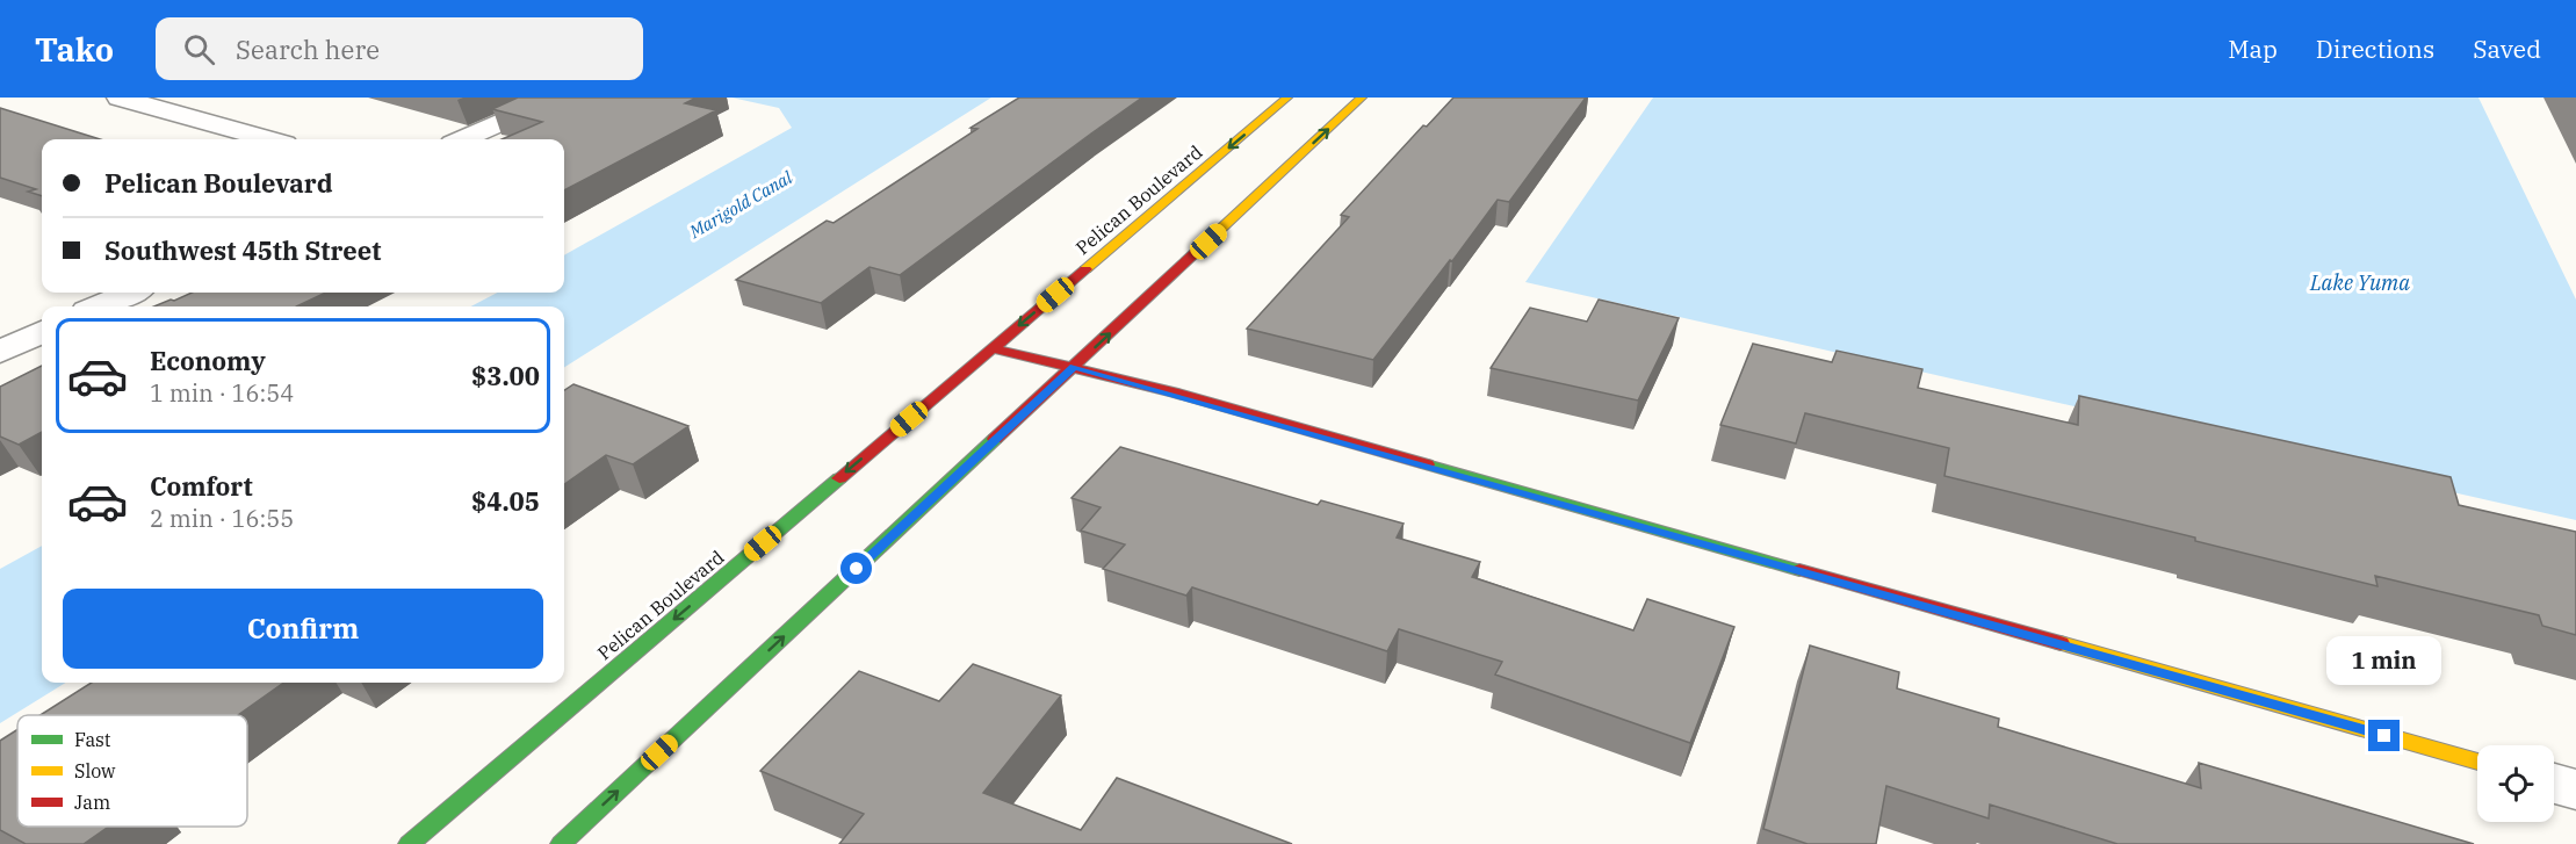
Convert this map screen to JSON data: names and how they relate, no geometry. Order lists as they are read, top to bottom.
{
  "streets": {
    "street": ["Pelican Boulevard"]
  },
  "water": ["Marigold Canal", "Lake Yuma"],
  "legend": ["Fast", "Slow", "Jam"],
  "page": {
    "header": "Tako",
    "search": "Search here",
    "nav": ["Map", "Directions", "Saved"],
    "banner": ["Pelican Boulevard", "Southwest 45th Street"],
    "list": [
      {
        "name": "Economy",
        "note": "1 min · 16:54",
        "value": "$3.00"
      },
      {
        "name": "Comfort",
        "note": "2 min · 16:55",
        "value": "$4.05"
      }
    ],
    "buttons": "Confirm",
    "bubble": "1 min"
  }
}
